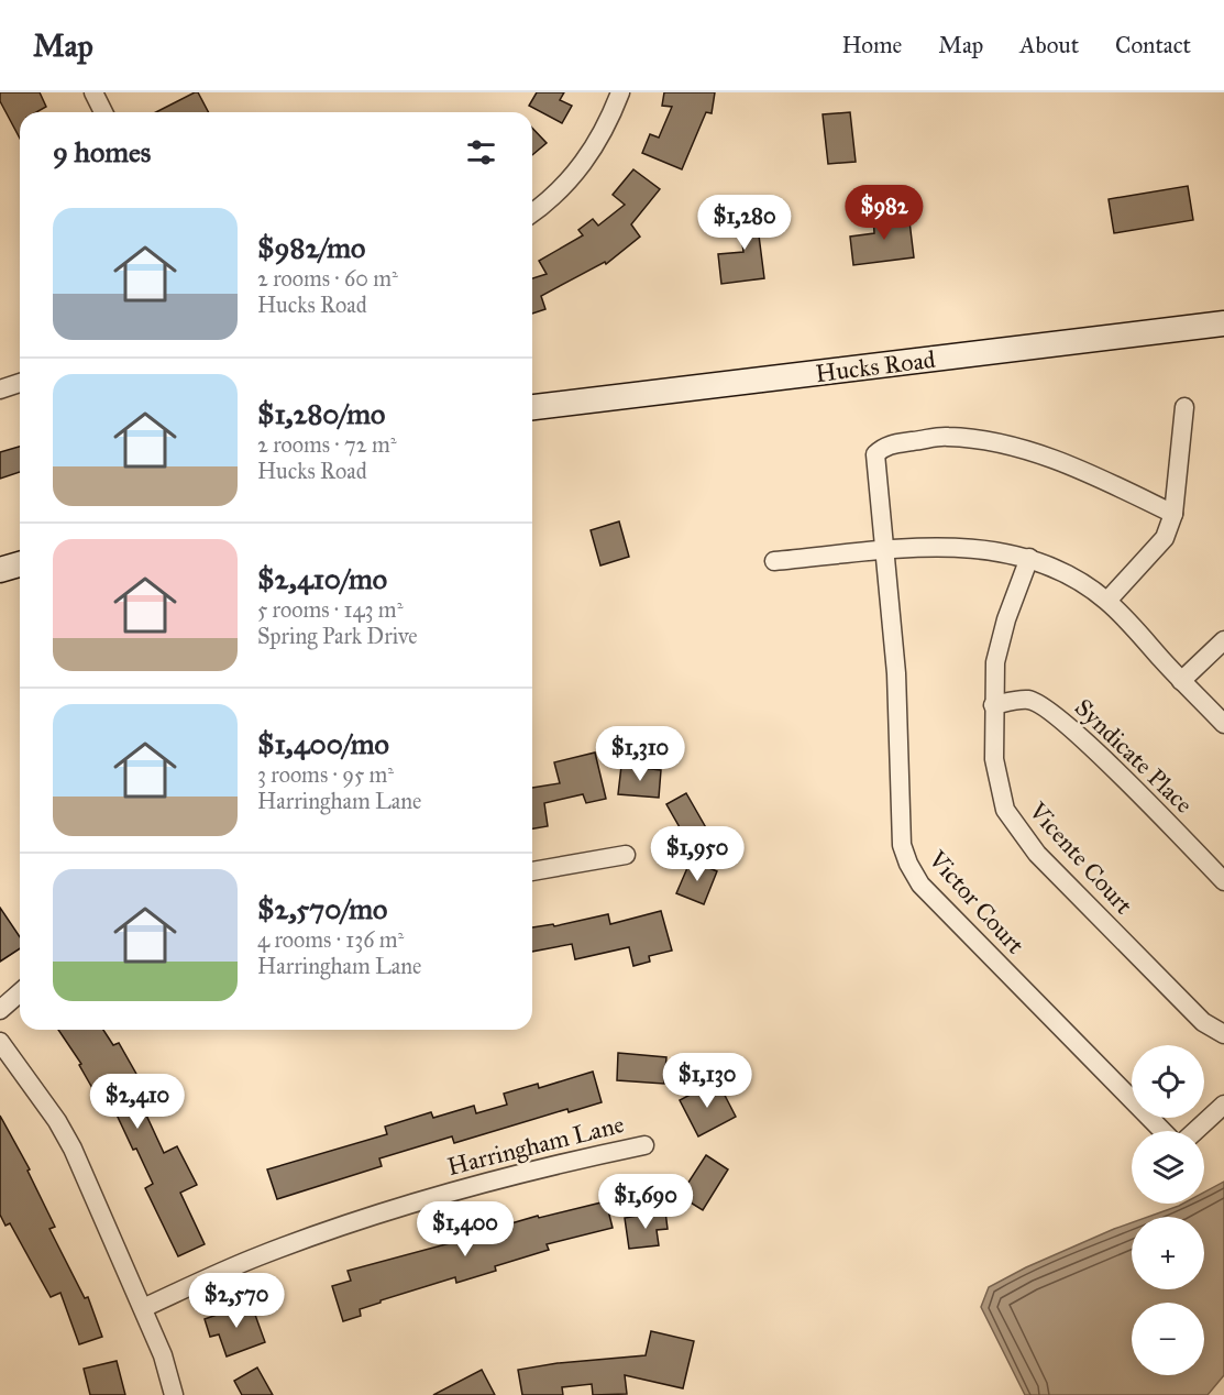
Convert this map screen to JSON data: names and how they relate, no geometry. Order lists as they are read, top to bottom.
{
  "streets": {
    "main road": ["Hucks Road"],
    "street": [
      "Syndicate Place",
      "Vicente Court",
      "Victor Court",
      "Harringham Lane"
    ]
  },
  "crossings": [
    ["Syndicate Place", "Vicente Court"]
  ],
  "page": {
    "header": "Map",
    "nav": [
      "Home",
      "Map",
      "About",
      "Contact"
    ],
    "heading": "9 homes",
    "price": [
      "$982",
      "$1,280",
      "$1,310",
      "$1,950",
      "$1,130",
      "$2,410",
      "$1,690",
      "$1,400",
      "$2,570"
    ],
    "list": [
      {
        "name": "$982/mo",
        "note": "2 rooms · 60 m² · Hucks Road"
      },
      {
        "name": "$1,280/mo",
        "note": "2 rooms · 72 m² · Hucks Road"
      },
      {
        "name": "$2,410/mo",
        "note": "5 rooms · 143 m² · Spring Park Drive"
      },
      {
        "name": "$1,400/mo",
        "note": "3 rooms · 95 m² · Harringham Lane"
      },
      {
        "name": "$2,570/mo",
        "note": "4 rooms · 136 m² · Harringham Lane"
      }
    ],
    "map_buttons": ["+", "−"]
  }
}
